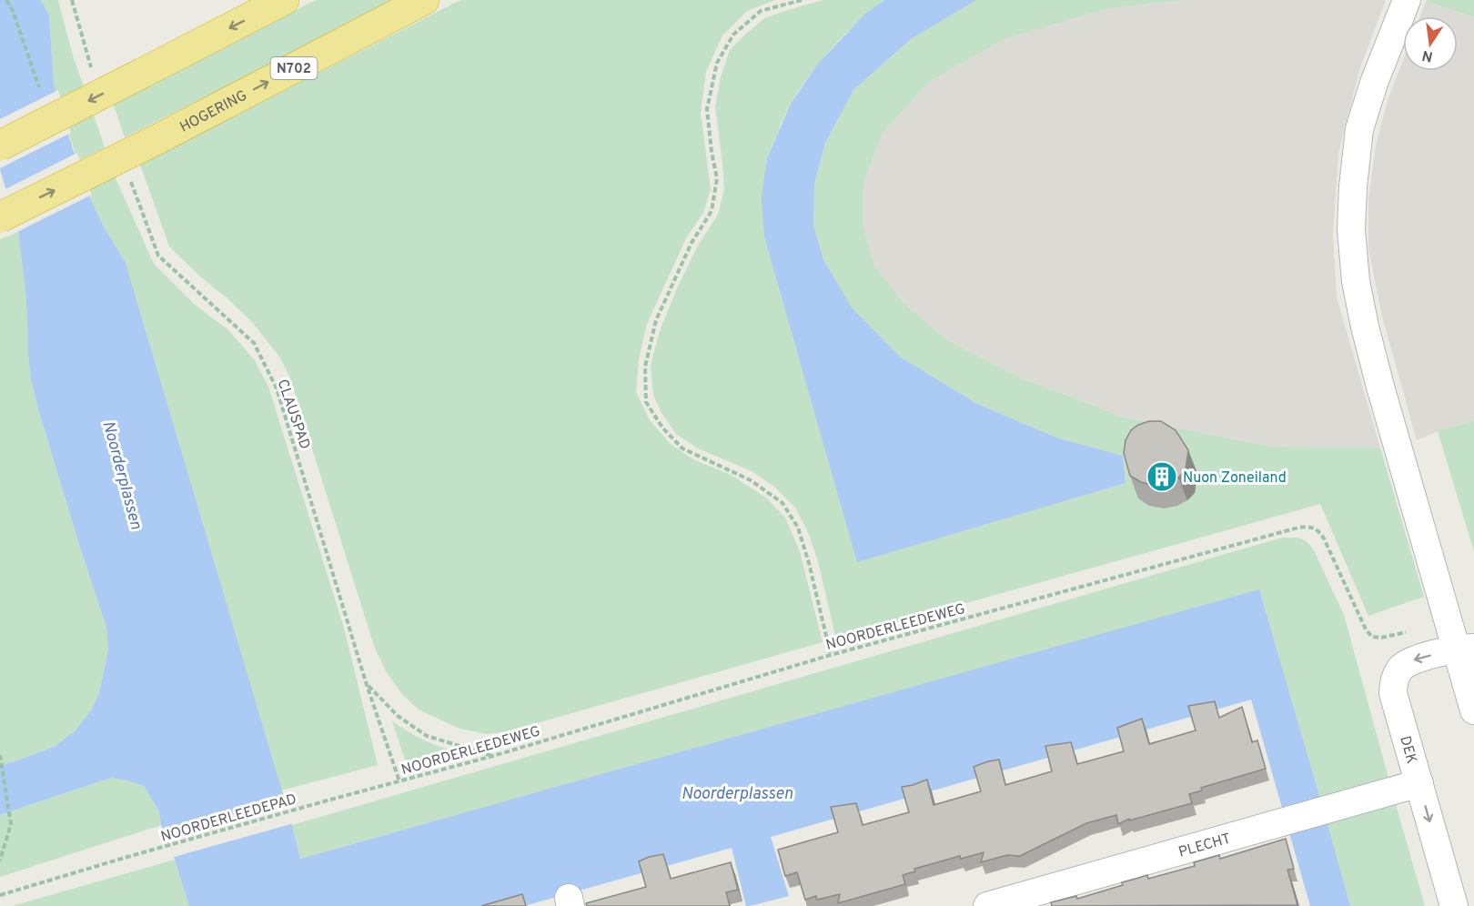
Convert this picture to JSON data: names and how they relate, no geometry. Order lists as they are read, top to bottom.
{
  "streets": {
    "highway": ["N702", "HOGERING"],
    "street": ["DEK", "PLECHT"],
    "path": ["CLAUSPAD", "NOORDERLEEDEWEG", "NOORDERLEEDEPAD"]
  },
  "crossings": [
    ["CLAUSPAD", "NOORDERLEEDEWEG"],
    ["NOORDERLEEDEWEG", "NOORDERLEEDEPAD"],
    ["DEK", "PLECHT"]
  ],
  "water": ["Noorderplassen"],
  "places": {
    "building": ["Nuon Zoneiland"]
  },
  "north": "bottom"
}
